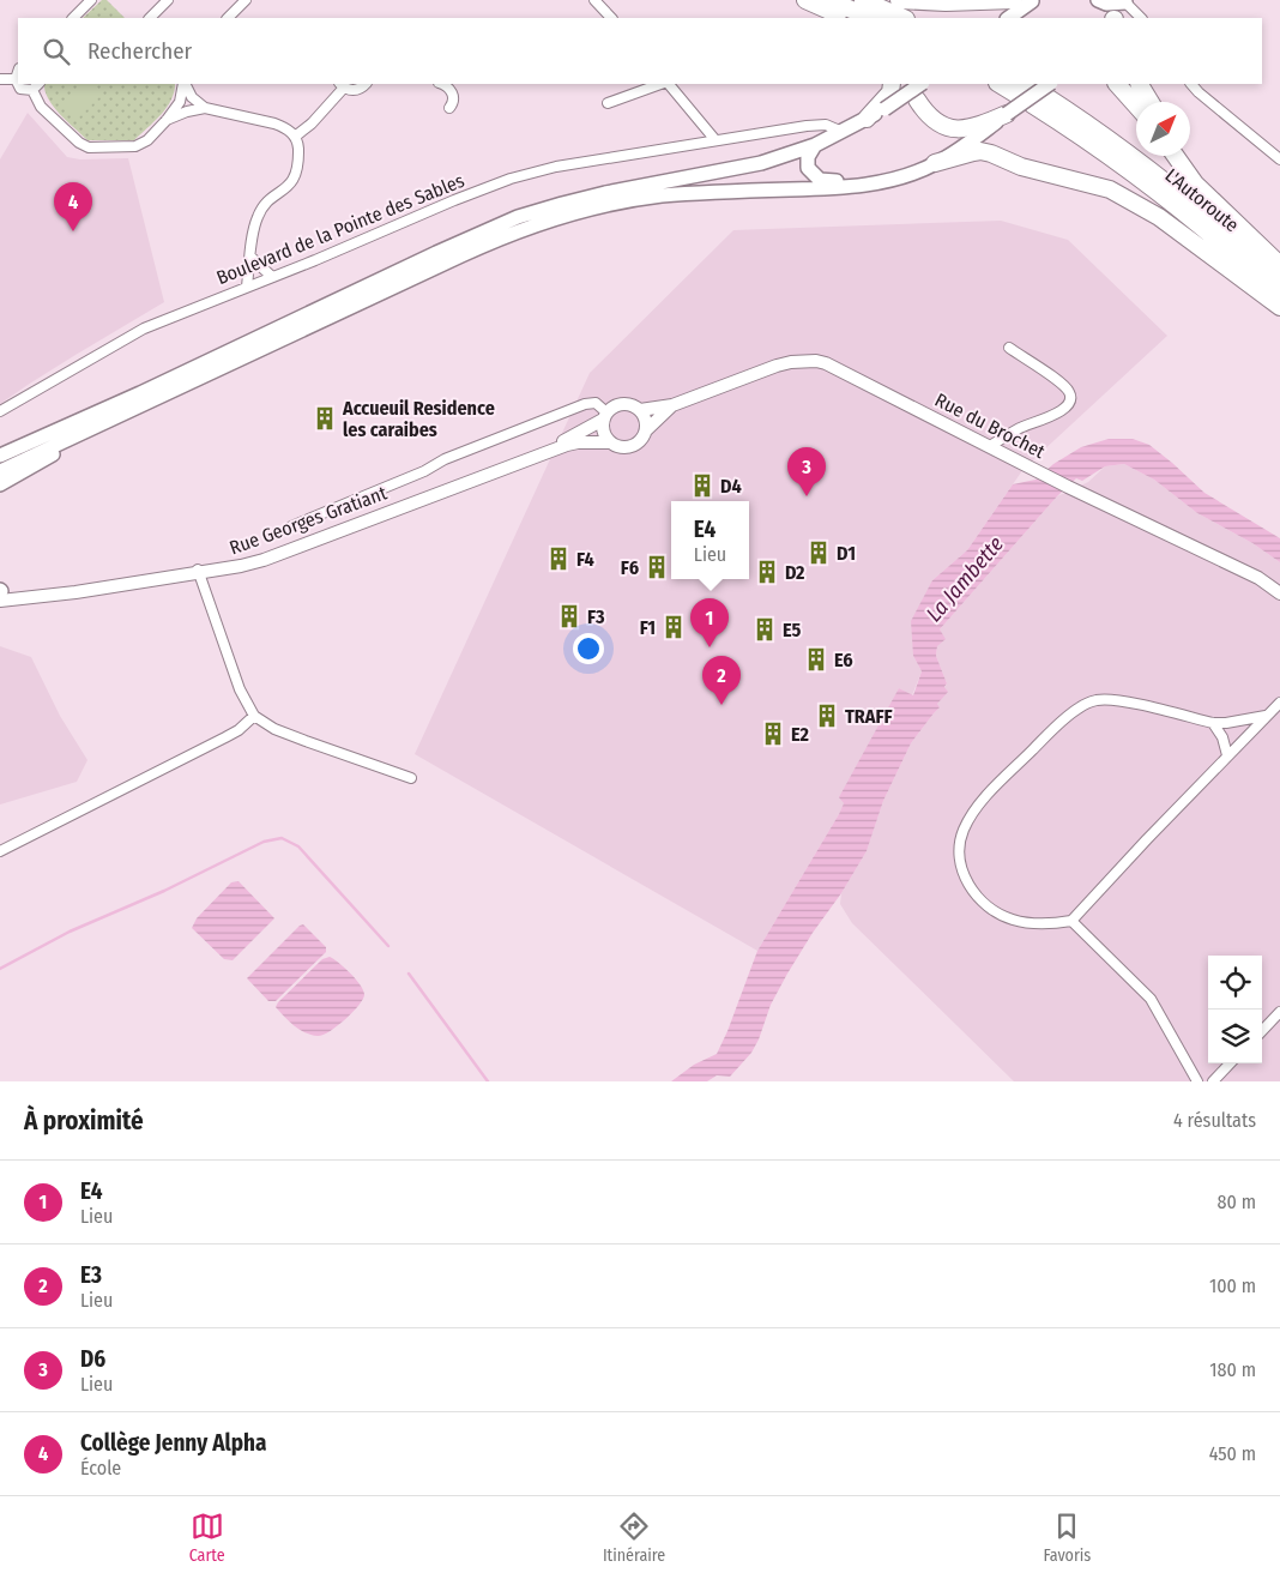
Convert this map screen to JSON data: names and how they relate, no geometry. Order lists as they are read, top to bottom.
{
  "streets": {
    "highway": ["L'Autoroute"],
    "main road": ["Rue du Brochet", "Rue Georges Gratiant"],
    "street": ["Boulevard de la Pointe des Sables"]
  },
  "water": ["La Jambette"],
  "places": {
    "building": [
      "Accueuil Residence les caraibes",
      "D4",
      "D1",
      "F4",
      "F6",
      "D2",
      "F3",
      "F1",
      "E5",
      "E6",
      "TRAFF",
      "E2"
    ]
  },
  "north": "top right",
  "page": {
    "search": "Rechercher",
    "pins": [
      "4",
      "3",
      "1",
      "2"
    ],
    "popup": ["E4", "Lieu"],
    "heading": ["À proximité", "4 résultats"],
    "list": [
      {
        "mark": "1",
        "name": "E4",
        "note": "Lieu",
        "value": "80 m"
      },
      {
        "mark": "2",
        "name": "E3",
        "note": "Lieu",
        "value": "100 m"
      },
      {
        "mark": "3",
        "name": "D6",
        "note": "Lieu",
        "value": "180 m"
      },
      {
        "mark": "4",
        "name": "Collège Jenny Alpha",
        "note": "École",
        "value": "450 m"
      }
    ],
    "nav": ["Carte", "Itinéraire", "Favoris"]
  }
}
